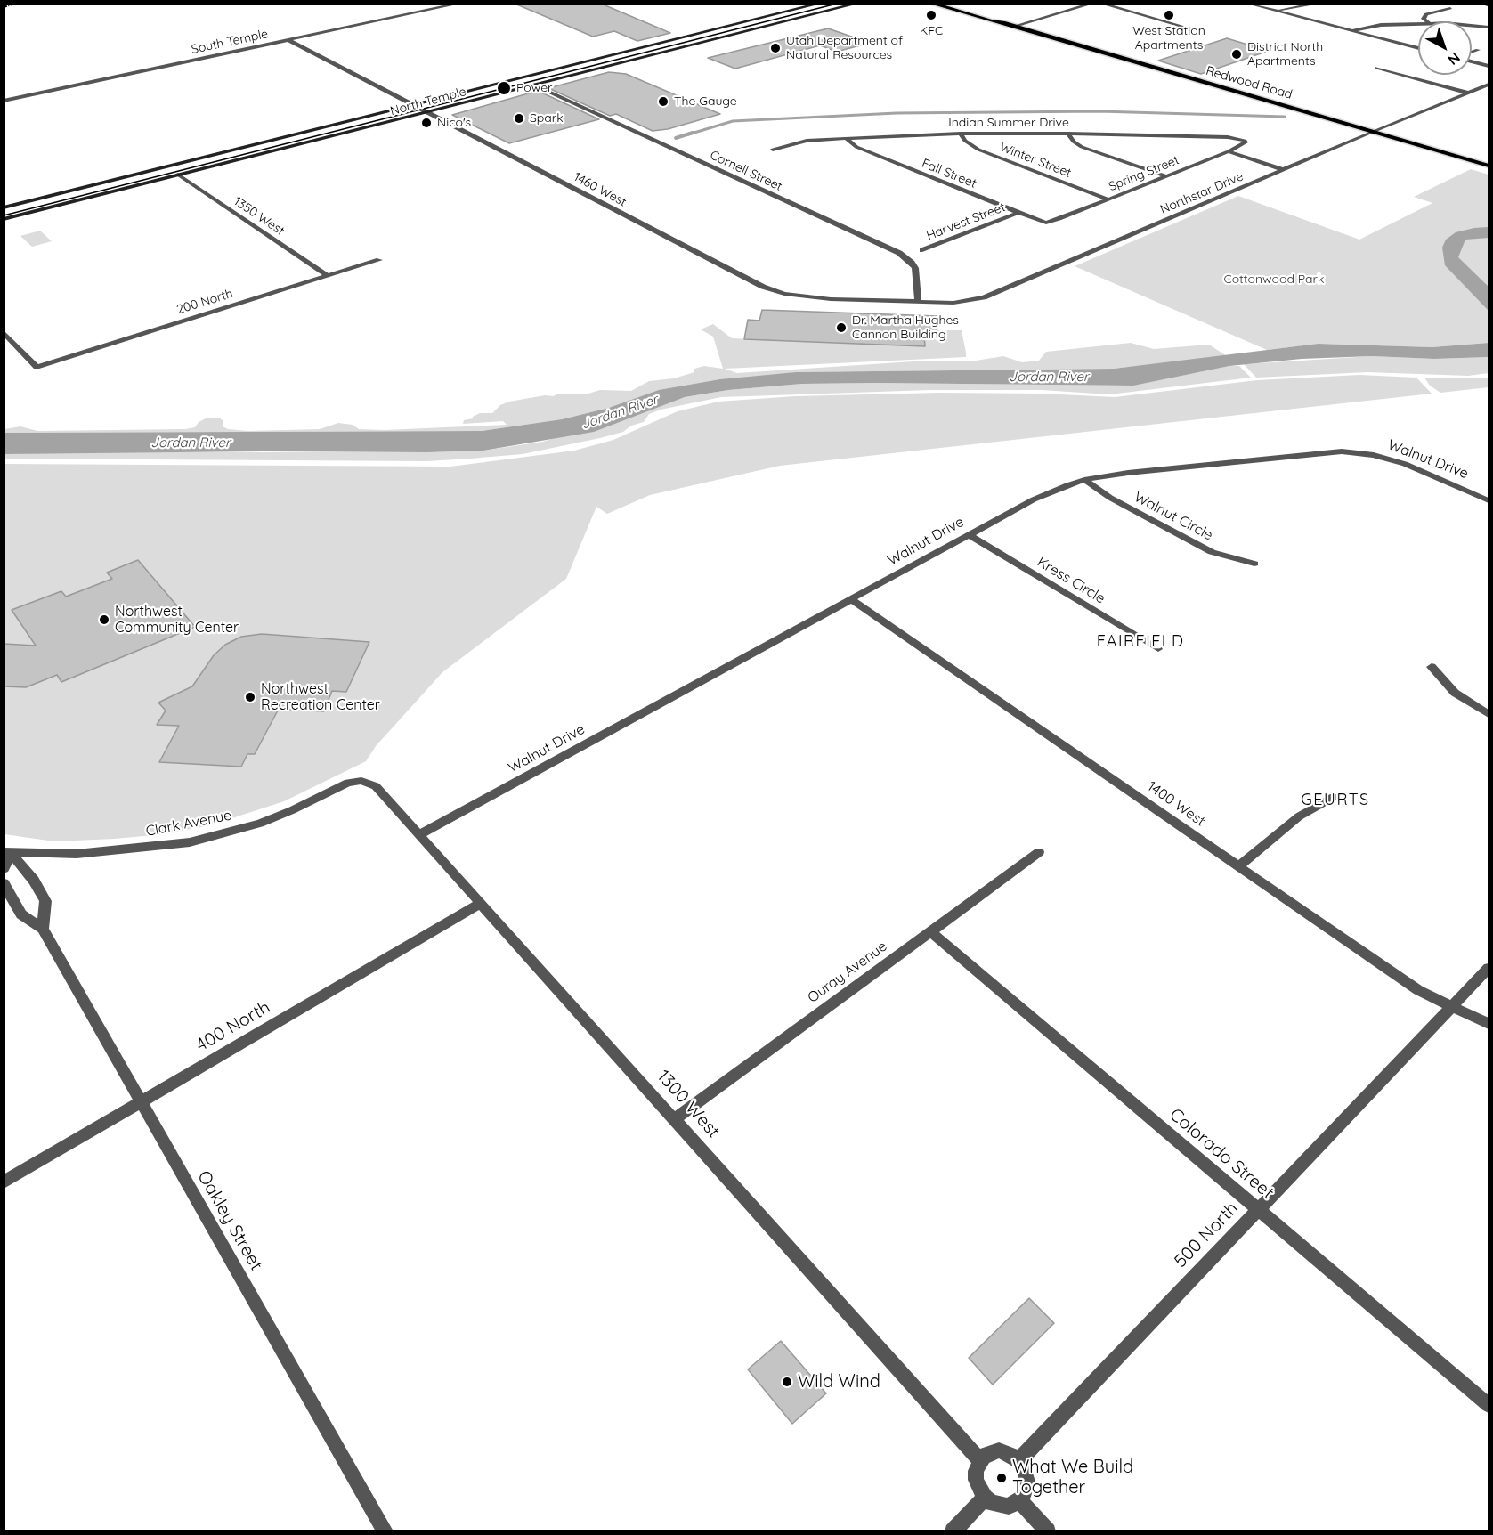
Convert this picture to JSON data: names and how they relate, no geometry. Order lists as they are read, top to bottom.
{
  "streets": {
    "main road": ["Redwood Road", "North Temple"],
    "street": [
      "South Temple",
      "Indian Summer Drive",
      "Winter Street",
      "Cornell Street",
      "Fall Street",
      "Spring Street",
      "1460 West",
      "Northstar Drive",
      "1350 West",
      "Harvest Street",
      "200 North",
      "Walnut Drive",
      "Walnut Circle",
      "Kress Circle",
      "1400 West",
      "Clark Avenue",
      "Ouray Avenue",
      "400 North",
      "1300 West",
      "Colorado Street",
      "Oakley Street",
      "500 North"
    ]
  },
  "crossings": [
    ["South Temple", "1460 West"],
    ["Redwood Road", "Northstar Drive"],
    ["North Temple", "Cornell Street"],
    ["North Temple", "1460 West"],
    ["North Temple", "1350 West"],
    ["Indian Summer Drive", "Winter Street"],
    ["Indian Summer Drive", "Fall Street"],
    ["Indian Summer Drive", "Spring Street"],
    ["Winter Street", "Spring Street"],
    ["Cornell Street", "1460 West"],
    ["Cornell Street", "Northstar Drive"],
    ["Fall Street", "Spring Street"],
    ["Fall Street", "Harvest Street"],
    ["1460 West", "Northstar Drive"],
    ["1350 West", "200 North"],
    ["Walnut Drive", "Walnut Circle"],
    ["Walnut Drive", "Kress Circle"],
    ["Walnut Drive", "1400 West"],
    ["Walnut Drive", "1300 West"],
    ["1400 West", "500 North"],
    ["Clark Avenue", "1300 West"],
    ["Ouray Avenue", "1300 West"],
    ["Ouray Avenue", "Colorado Street"],
    ["400 North", "1300 West"],
    ["400 North", "Oakley Street"],
    ["1300 West", "500 North"],
    ["Colorado Street", "500 North"]
  ],
  "districts": ["FAIRFIELD", "GEURTS"],
  "water": ["Jordan River"],
  "parks": ["Cottonwood Park"],
  "places": [
    "KFC",
    "West Station Apartments",
    "Utah Department of Natural Resources",
    "District North Apartments",
    "Power",
    "The Gauge",
    "Spark",
    "Nico's",
    "Dr. Martha Hughes Cannon Building",
    "Northwest Community Center",
    "Northwest Recreation Center",
    "Wild Wind",
    "What We Build Together"
  ],
  "north": "bottom right"
}
